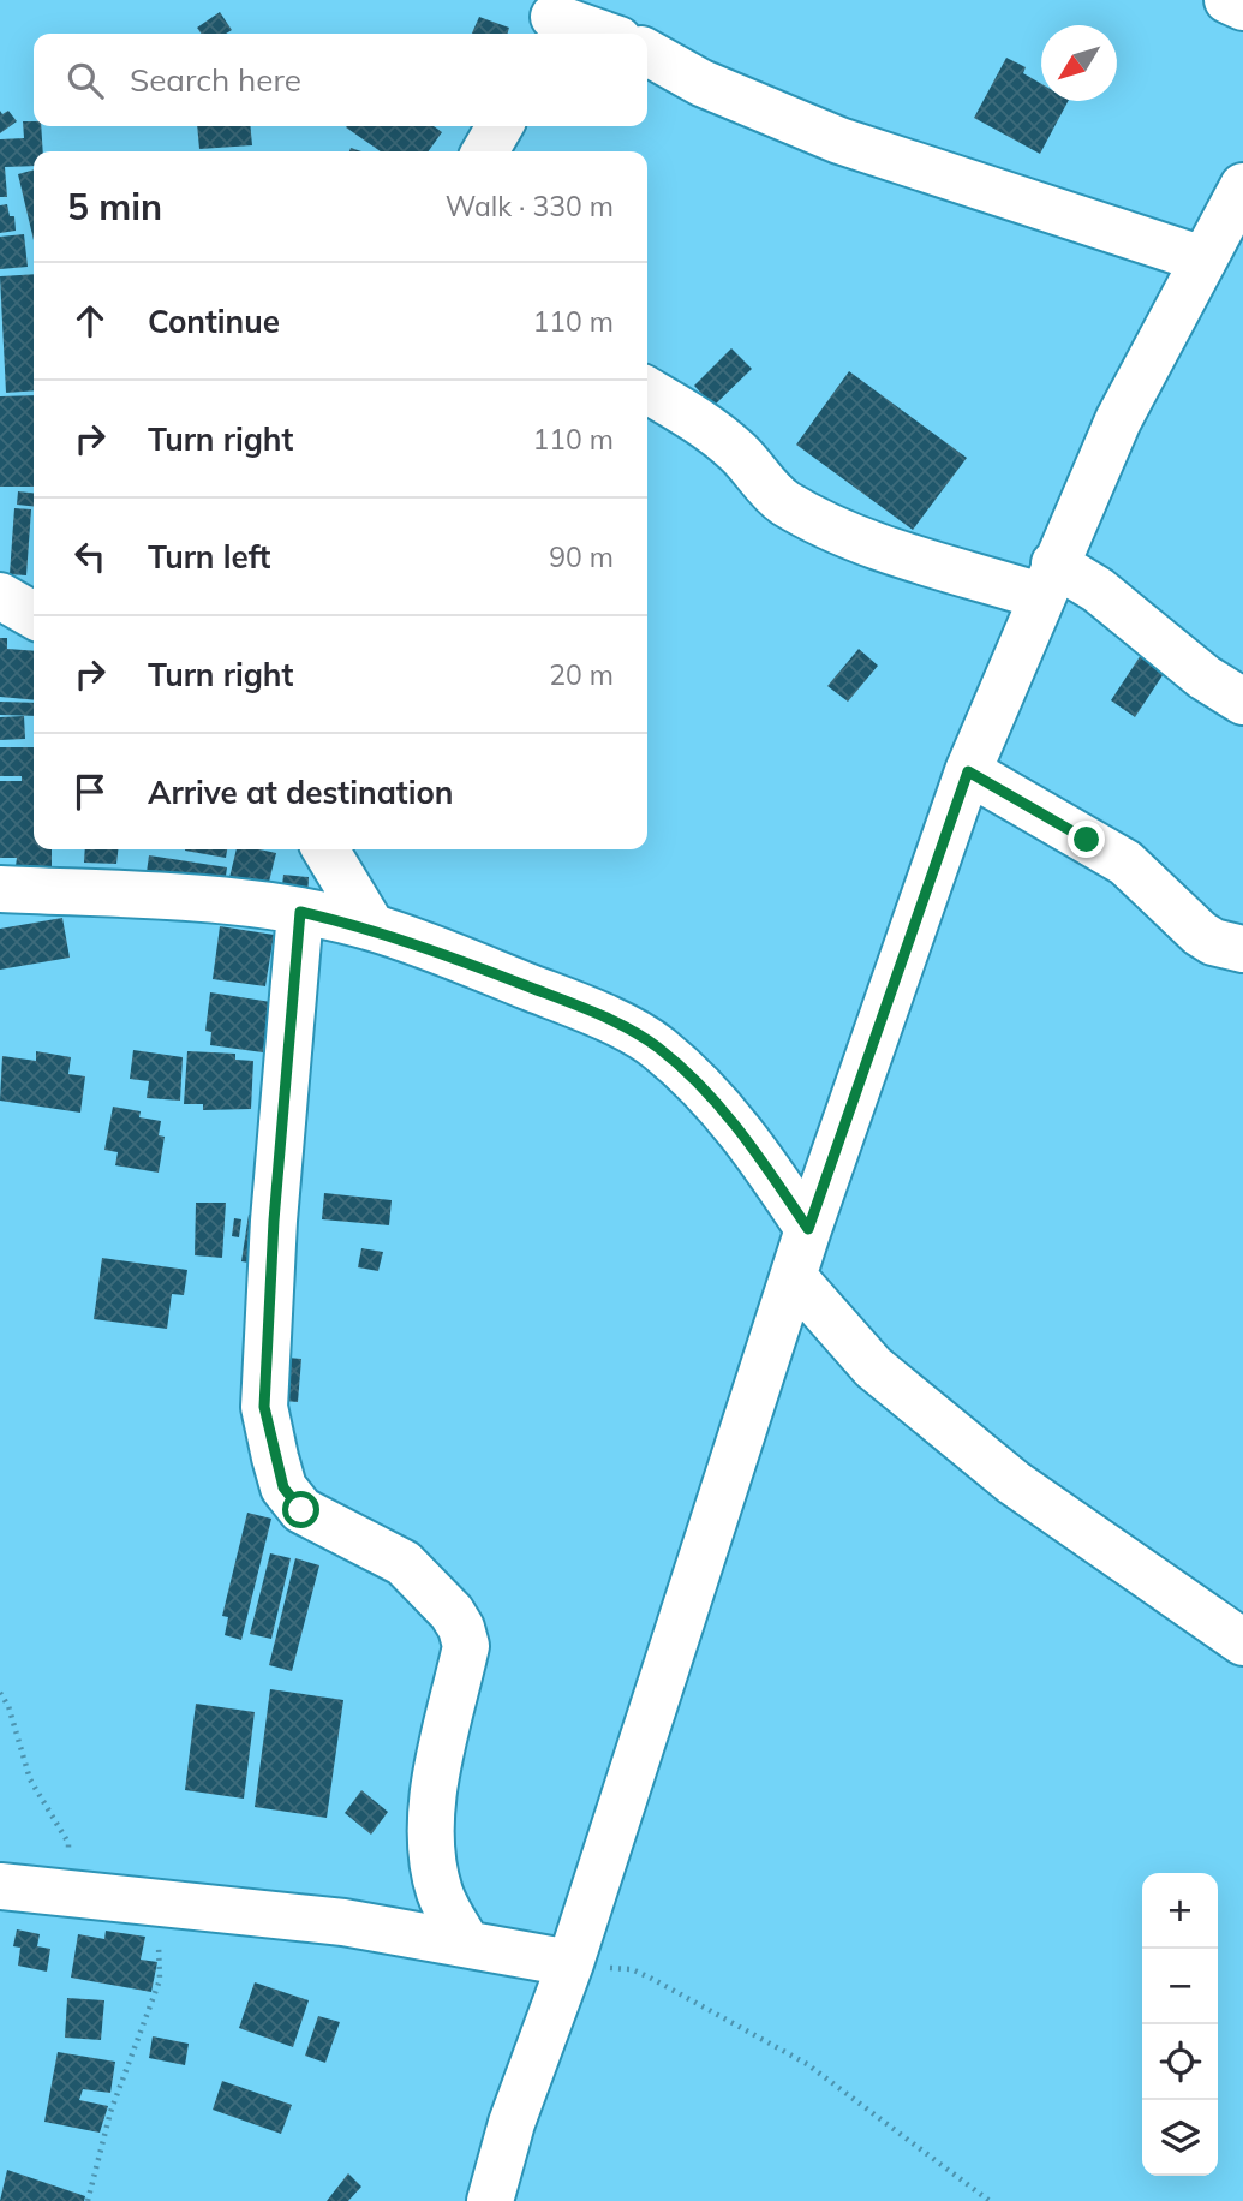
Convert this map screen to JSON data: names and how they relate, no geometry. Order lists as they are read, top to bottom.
{
  "north": "bottom left",
  "page": {
    "search": "Search here",
    "heading": ["5 min", "Walk · 330 m"],
    "list": [
      ["Continue", "110 m"],
      ["Turn right", "110 m"],
      ["Turn left", "90 m"],
      ["Turn right", "20 m"],
      "Arrive at destination"
    ],
    "map_buttons": ["+", "−"]
  }
}
